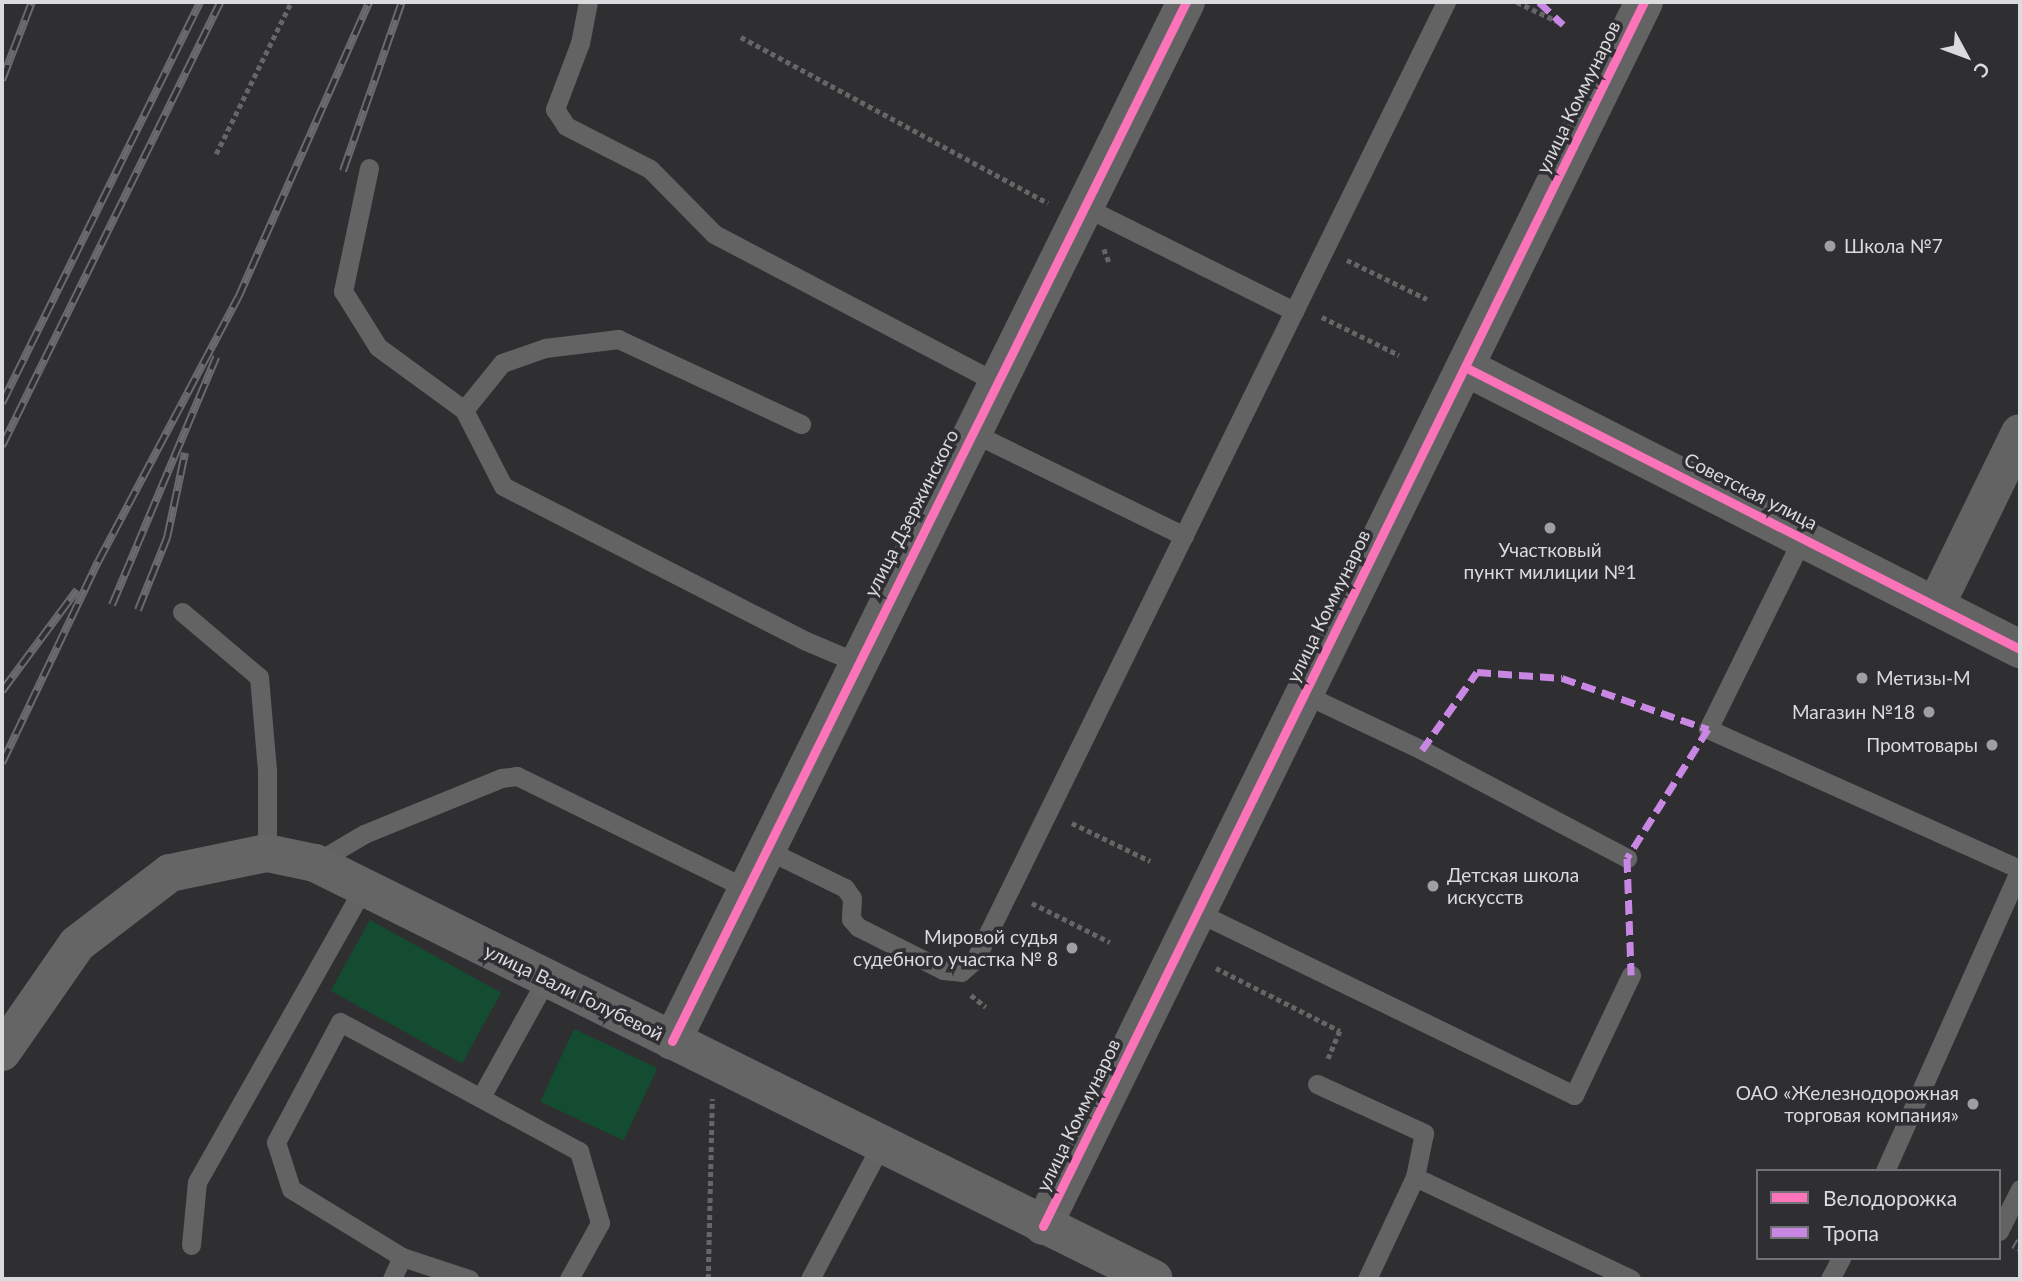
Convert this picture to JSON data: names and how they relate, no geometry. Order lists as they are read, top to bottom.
{
  "streets": {
    "main road": ["улица Вали Голубевой"],
    "street": ["улица Коммунаров", "Советская улица", "улица Дзержинского"]
  },
  "crossings": [
    ["улица Коммунаров", "Советская улица"],
    ["улица Коммунаров", "улица Вали Голубевой"],
    ["улица Дзержинского", "улица Вали Голубевой"]
  ],
  "places": [
    "Школа №7",
    "Участковый пункт милиции №1",
    "Метизы-М",
    "Магазин №18",
    "Промтовары",
    "Детская школа искусств",
    "Мировой судья судебного участка № 8",
    "ОАО «Железнодорожная торговая компания»"
  ],
  "legend": ["Велодорожка", "Тропа"],
  "north": "bottom right"
}
